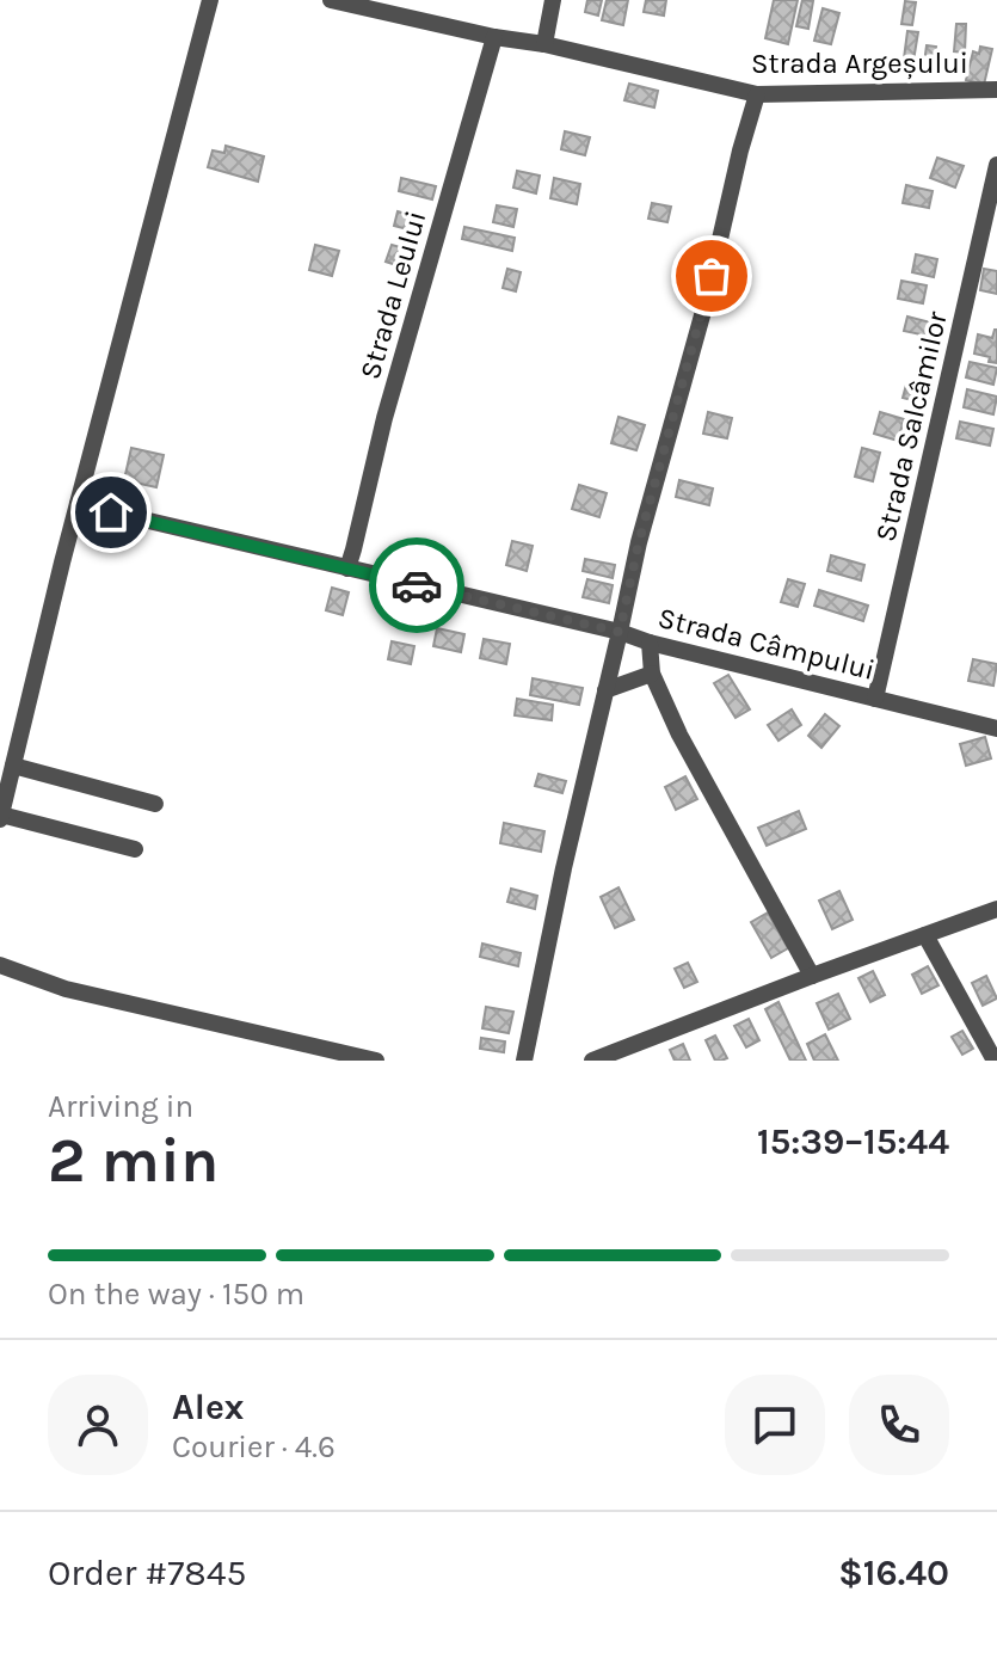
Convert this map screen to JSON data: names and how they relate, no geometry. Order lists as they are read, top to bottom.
{
  "streets": {
    "street": [
      "Strada Argeșului",
      "Strada Leului",
      "Strada Salcâmilor",
      "Strada Câmpului"
    ]
  },
  "crossings": [
    ["Strada Argeșului", "Strada Leului"],
    ["Strada Leului", "Strada Câmpului"],
    ["Strada Salcâmilor", "Strada Câmpului"]
  ],
  "page": {
    "heading": ["2 min", "Arriving in", "15:39–15:44"],
    "panel": [
      "Alex",
      "Courier · 4.6",
      "Order #7845",
      "$16.40"
    ],
    "bar": "On the way · 150 m"
  }
}
